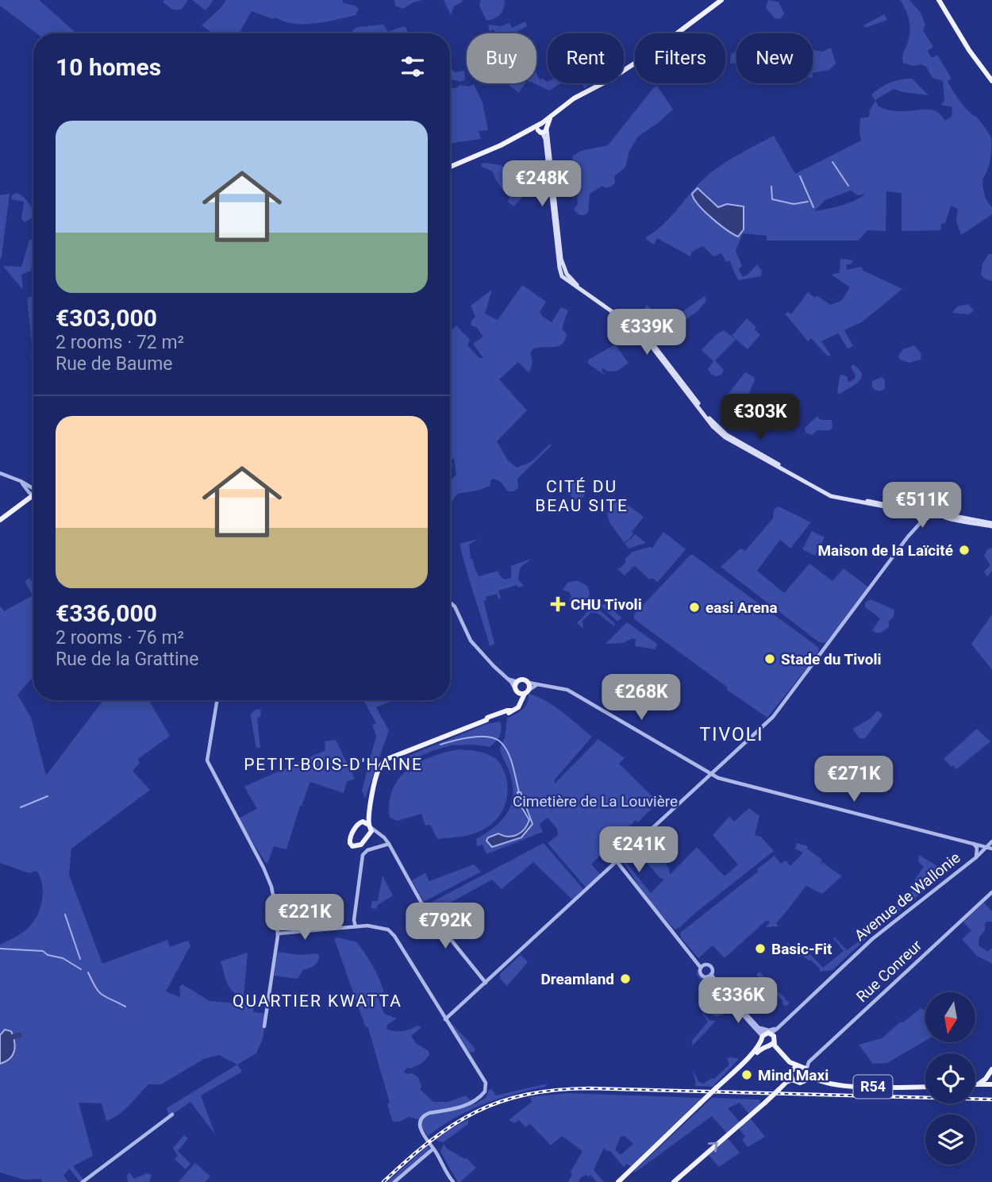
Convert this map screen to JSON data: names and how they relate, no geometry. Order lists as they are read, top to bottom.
{
  "streets": {
    "main road": ["Avenue de Wallonie", "R54"],
    "street": ["Rue Conreur"]
  },
  "crossings": [
    ["Rue Conreur", "R54"]
  ],
  "districts": [
    "CITÉ DU BEAU SITE",
    "TIVOLI",
    "PETIT-BOIS-D'HAINE",
    "QUARTIER KWATTA"
  ],
  "parks": ["Cimetière de La Louvière"],
  "places": {
    "other": [
      "Maison de la Laïcité",
      "easi Arena",
      "Stade du Tivoli",
      "Basic-Fit",
      "Dreamland",
      "Mind Maxi"
    ],
    "health": ["CHU Tivoli"]
  },
  "north": "bottom",
  "page": {
    "chip": [
      "Buy",
      "Rent",
      "Filters",
      "New"
    ],
    "heading": "10 homes",
    "list": [
      {
        "name": "€303,000",
        "note": "2 rooms · 72 m² · Rue de Baume"
      },
      {
        "name": "€336,000",
        "note": "2 rooms · 76 m² · Rue de la Grattine"
      }
    ],
    "price": [
      "€248K",
      "€339K",
      "€303K",
      "€511K",
      "€268K",
      "€271K",
      "€241K",
      "€221K",
      "€792K",
      "€336K"
    ]
  }
}
